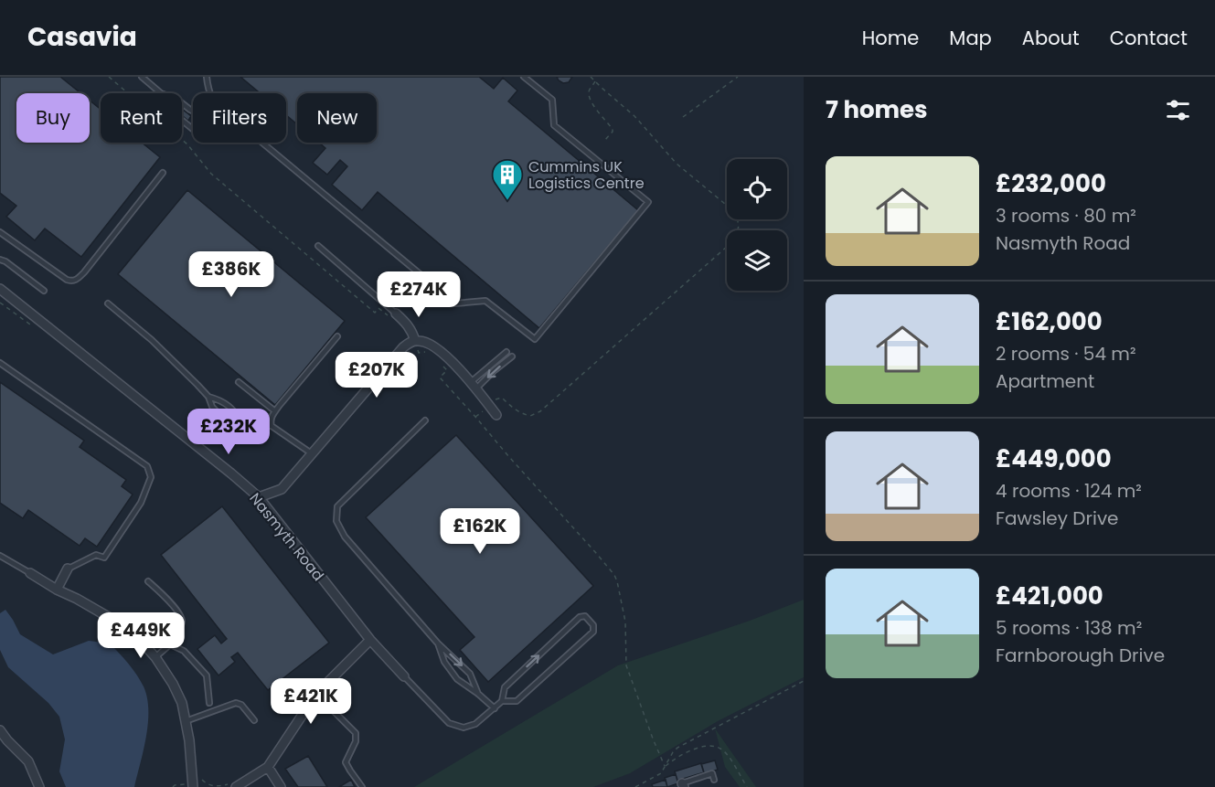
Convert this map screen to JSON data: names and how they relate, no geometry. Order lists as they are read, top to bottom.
{
  "streets": {
    "street": ["Nasmyth Road"]
  },
  "places": {
    "building": ["Cummins UK Logistics Centre"]
  },
  "page": {
    "header": "Casavia",
    "nav": [
      "Home",
      "Map",
      "About",
      "Contact"
    ],
    "heading": "7 homes",
    "chip": [
      "Buy",
      "Rent",
      "Filters",
      "New"
    ],
    "list": [
      {
        "name": "£232,000",
        "note": "3 rooms · 80 m² · Nasmyth Road"
      },
      {
        "name": "£162,000",
        "note": "2 rooms · 54 m² · Apartment"
      },
      {
        "name": "£449,000",
        "note": "4 rooms · 124 m² · Fawsley Drive"
      },
      {
        "name": "£421,000",
        "note": "5 rooms · 138 m² · Farnborough Drive"
      }
    ],
    "price": [
      "£386K",
      "£274K",
      "£207K",
      "£232K",
      "£162K",
      "£449K",
      "£421K"
    ]
  }
}
